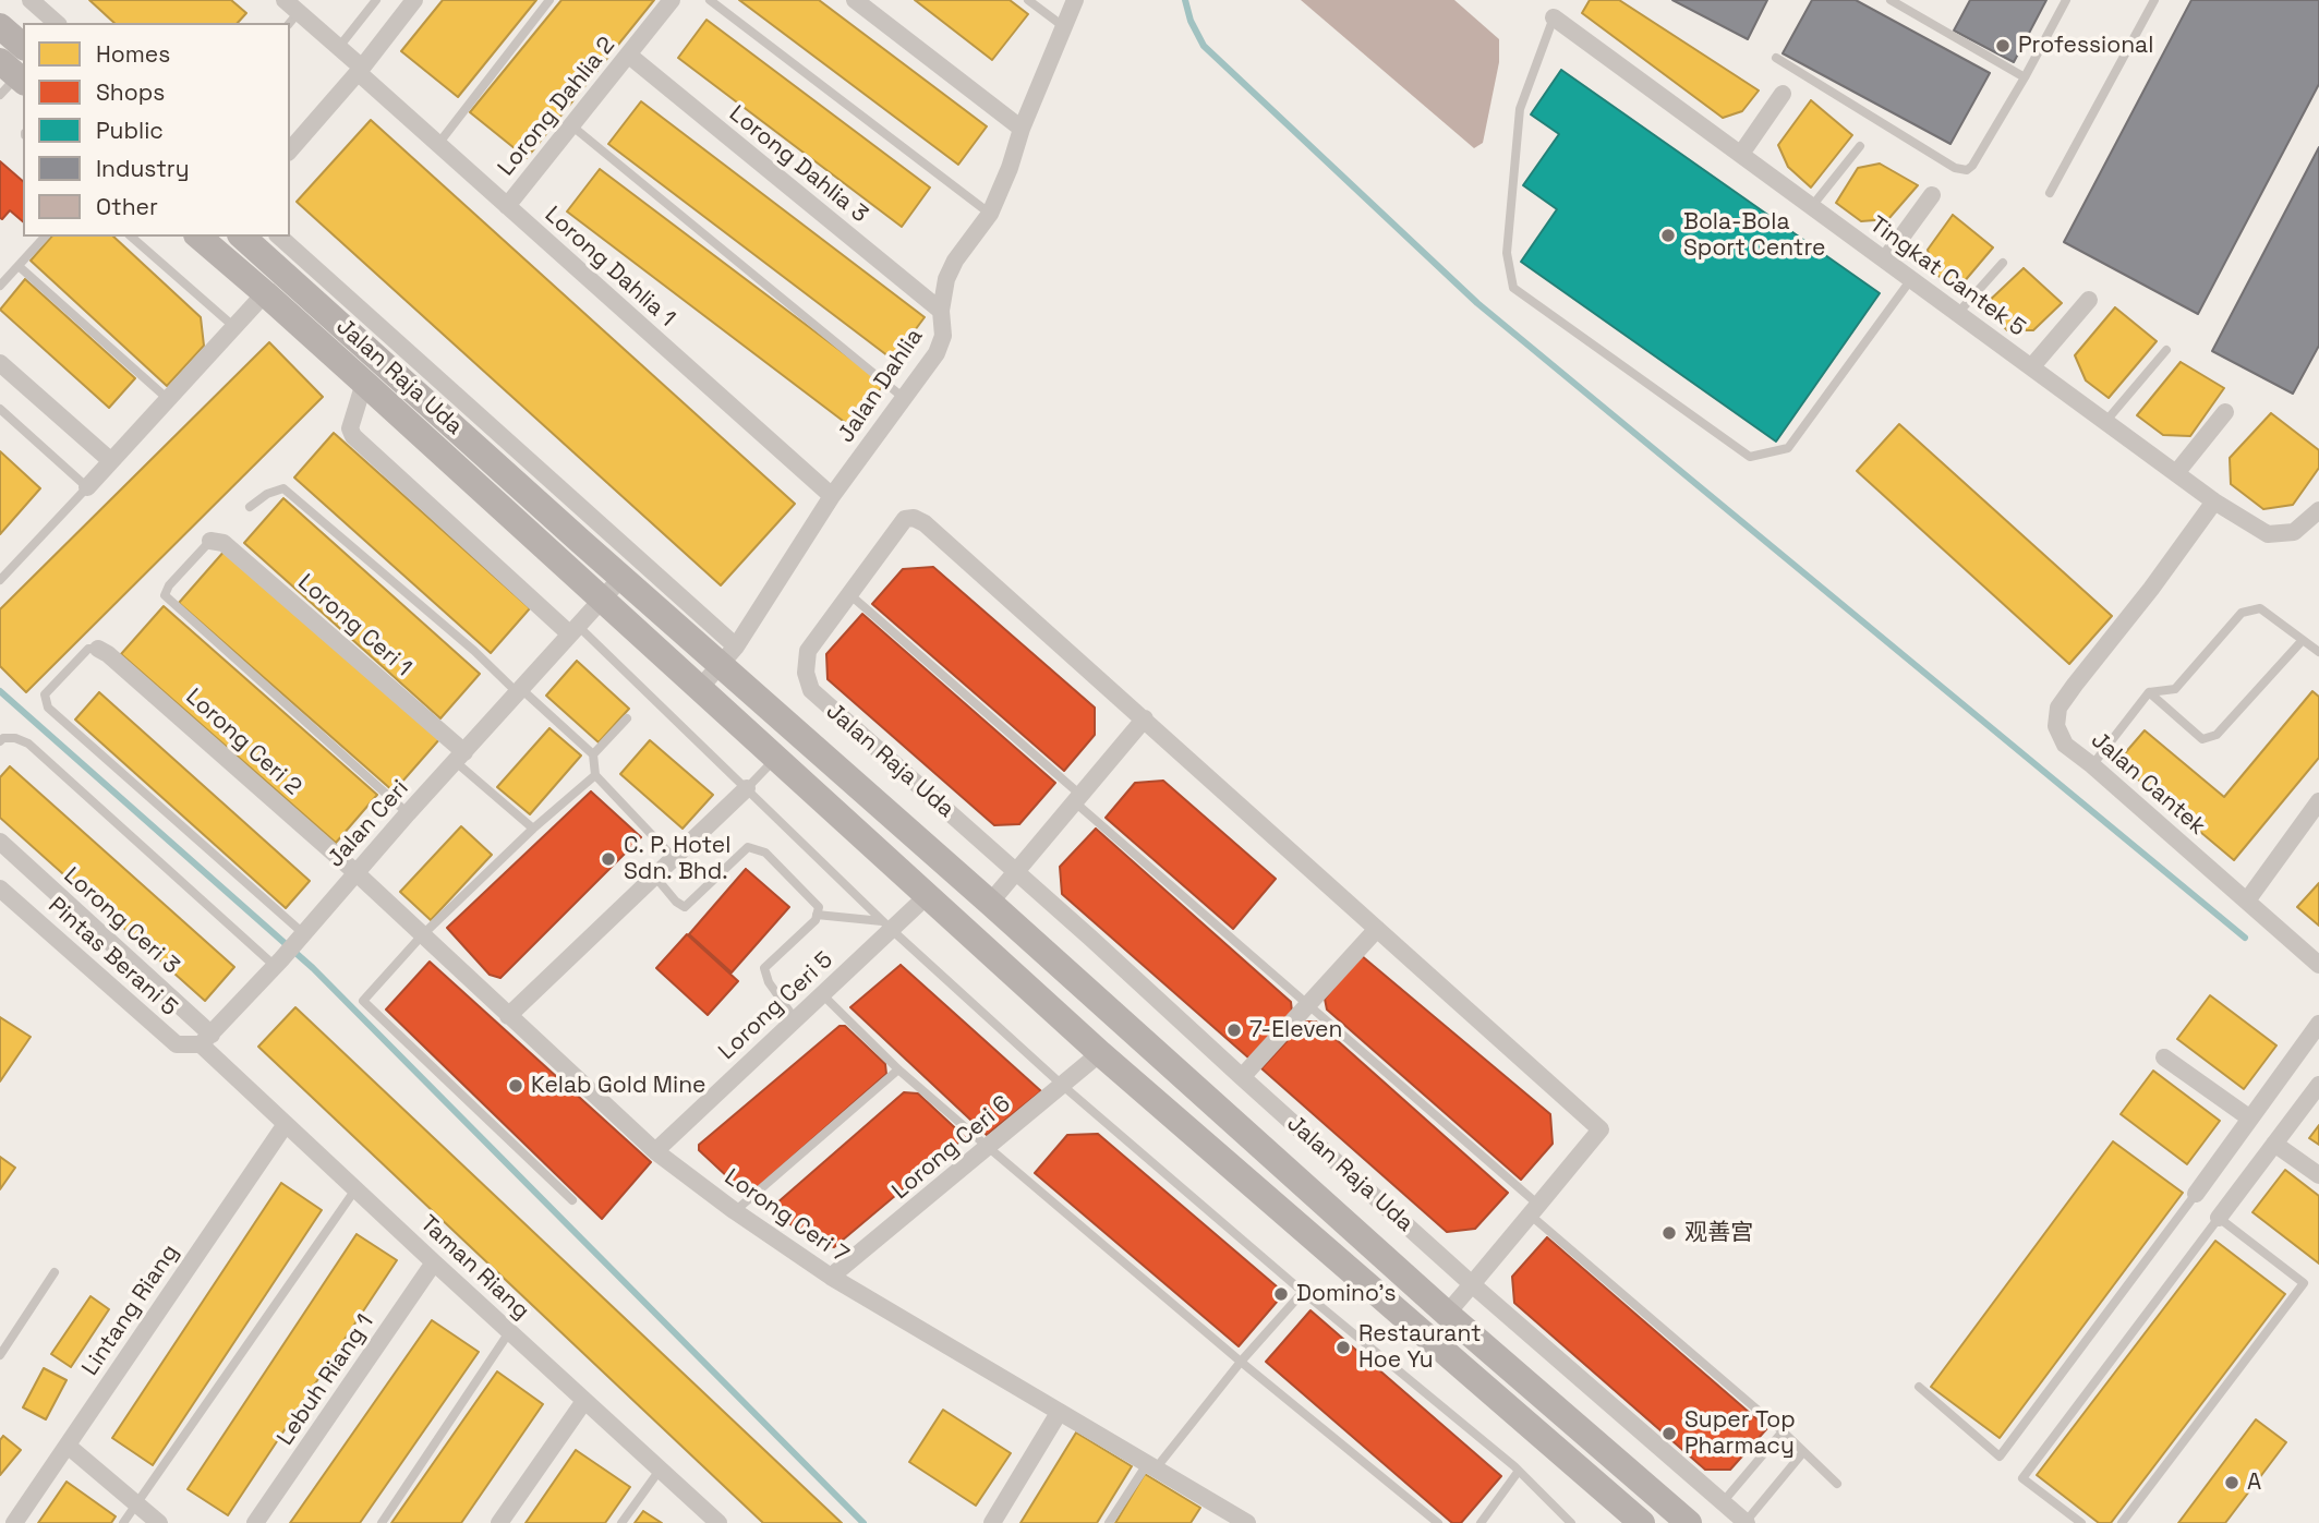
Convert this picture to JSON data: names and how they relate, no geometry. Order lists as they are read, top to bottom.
{
  "streets": {
    "main road": ["Jalan Raja Uda"],
    "street": [
      "Lorong Dahlia 2",
      "Lorong Dahlia 3",
      "Lorong Dahlia 1",
      "Tingkat Cantek 5",
      "Jalan Dahlia",
      "Lorong Ceri 1",
      "Lorong Ceri 2",
      "Jalan Cantek",
      "Jalan Ceri",
      "Lorong Ceri 3",
      "Pintas Berani 5",
      "Lorong Ceri 5",
      "Lorong Ceri 6",
      "Lorong Ceri 7",
      "Taman Riang",
      "Lintang Riang",
      "Lebuh Riang 1"
    ]
  },
  "crossings": [
    ["Lorong Dahlia 2", "Lorong Dahlia 3"],
    ["Lorong Dahlia 2", "Lorong Dahlia 1"],
    ["Lorong Dahlia 3", "Jalan Dahlia"],
    ["Lorong Dahlia 1", "Jalan Dahlia"],
    ["Tingkat Cantek 5", "Jalan Cantek"],
    ["Jalan Raja Uda", "Jalan Dahlia"],
    ["Jalan Raja Uda", "Jalan Ceri"],
    ["Jalan Raja Uda", "Lorong Ceri 5"],
    ["Jalan Raja Uda", "Lorong Ceri 6"],
    ["Lorong Ceri 1", "Jalan Ceri"],
    ["Lorong Ceri 2", "Jalan Ceri"],
    ["Lorong Ceri 2", "Lorong Ceri 7"],
    ["Jalan Ceri", "Lorong Ceri 3"],
    ["Jalan Ceri", "Pintas Berani 5"],
    ["Jalan Ceri", "Lorong Ceri 7"],
    ["Jalan Ceri", "Taman Riang"],
    ["Lorong Ceri 3", "Pintas Berani 5"],
    ["Lorong Ceri 3", "Taman Riang"],
    ["Pintas Berani 5", "Taman Riang"],
    ["Lorong Ceri 5", "Lorong Ceri 7"],
    ["Lorong Ceri 6", "Lorong Ceri 7"],
    ["Taman Riang", "Lintang Riang"],
    ["Taman Riang", "Lebuh Riang 1"]
  ],
  "places": [
    "Professional",
    "Bola-Bola Sport Centre",
    "C. P. Hotel Sdn. Bhd.",
    "7-Eleven",
    "Kelab Gold Mine",
    "观善宫",
    "Domino's",
    "Restaurant Hoe Yu",
    "Super Top Pharmacy",
    "A"
  ],
  "legend": [
    "Homes",
    "Shops",
    "Public",
    "Industry",
    "Other"
  ]
}
